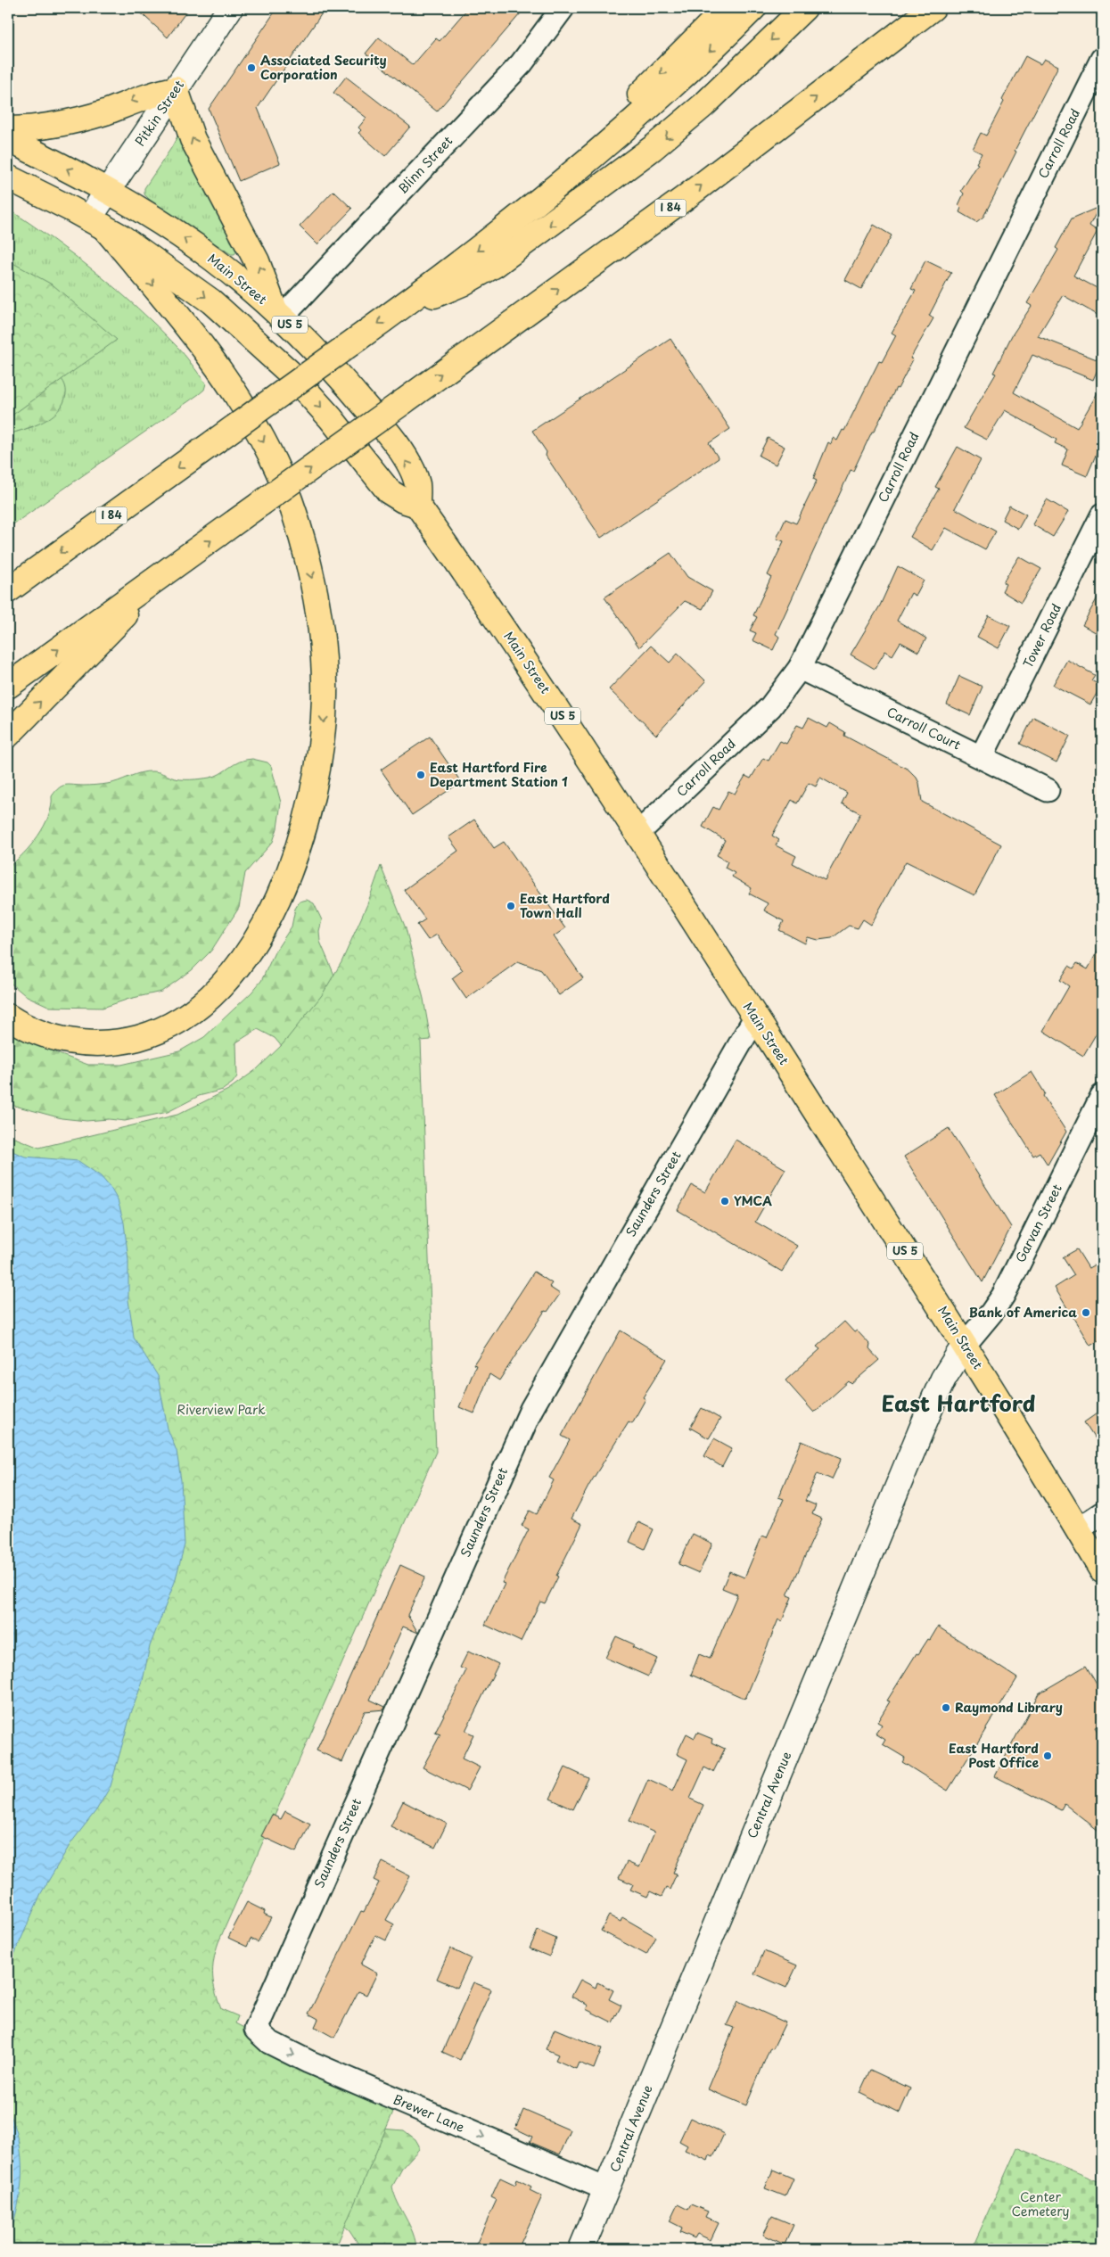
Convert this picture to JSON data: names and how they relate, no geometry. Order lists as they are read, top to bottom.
{
  "streets": {
    "highway": ["I 84", "Main Street", "US 5"],
    "street": [
      "Pitkin Street",
      "Carroll Road",
      "Blinn Street",
      "Tower Road",
      "Carroll Court",
      "Saunders Street",
      "Garvan Street",
      "Central Avenue",
      "Brewer Lane"
    ]
  },
  "crossings": [
    ["Pitkin Street", "Main Street"],
    ["Pitkin Street", "US 5"],
    ["Carroll Road", "Main Street"],
    ["Carroll Road", "Carroll Court"],
    ["Blinn Street", "Main Street"],
    ["Main Street", "US 5"],
    ["Main Street", "Saunders Street"],
    ["Main Street", "Garvan Street"],
    ["Main Street", "Central Avenue"],
    ["Tower Road", "Carroll Court"],
    ["Saunders Street", "Brewer Lane"],
    ["Garvan Street", "Central Avenue"],
    ["Central Avenue", "Brewer Lane"]
  ],
  "one_way": ["Brewer Lane"],
  "districts": ["East Hartford"],
  "parks": ["Riverview Park", "Center Cemetery"],
  "places": [
    "Associated Security Corporation",
    "East Hartford Fire Department Station 1",
    "East Hartford Town Hall",
    "YMCA",
    "Bank of America",
    "Raymond Library",
    "East Hartford Post Office"
  ]
}
